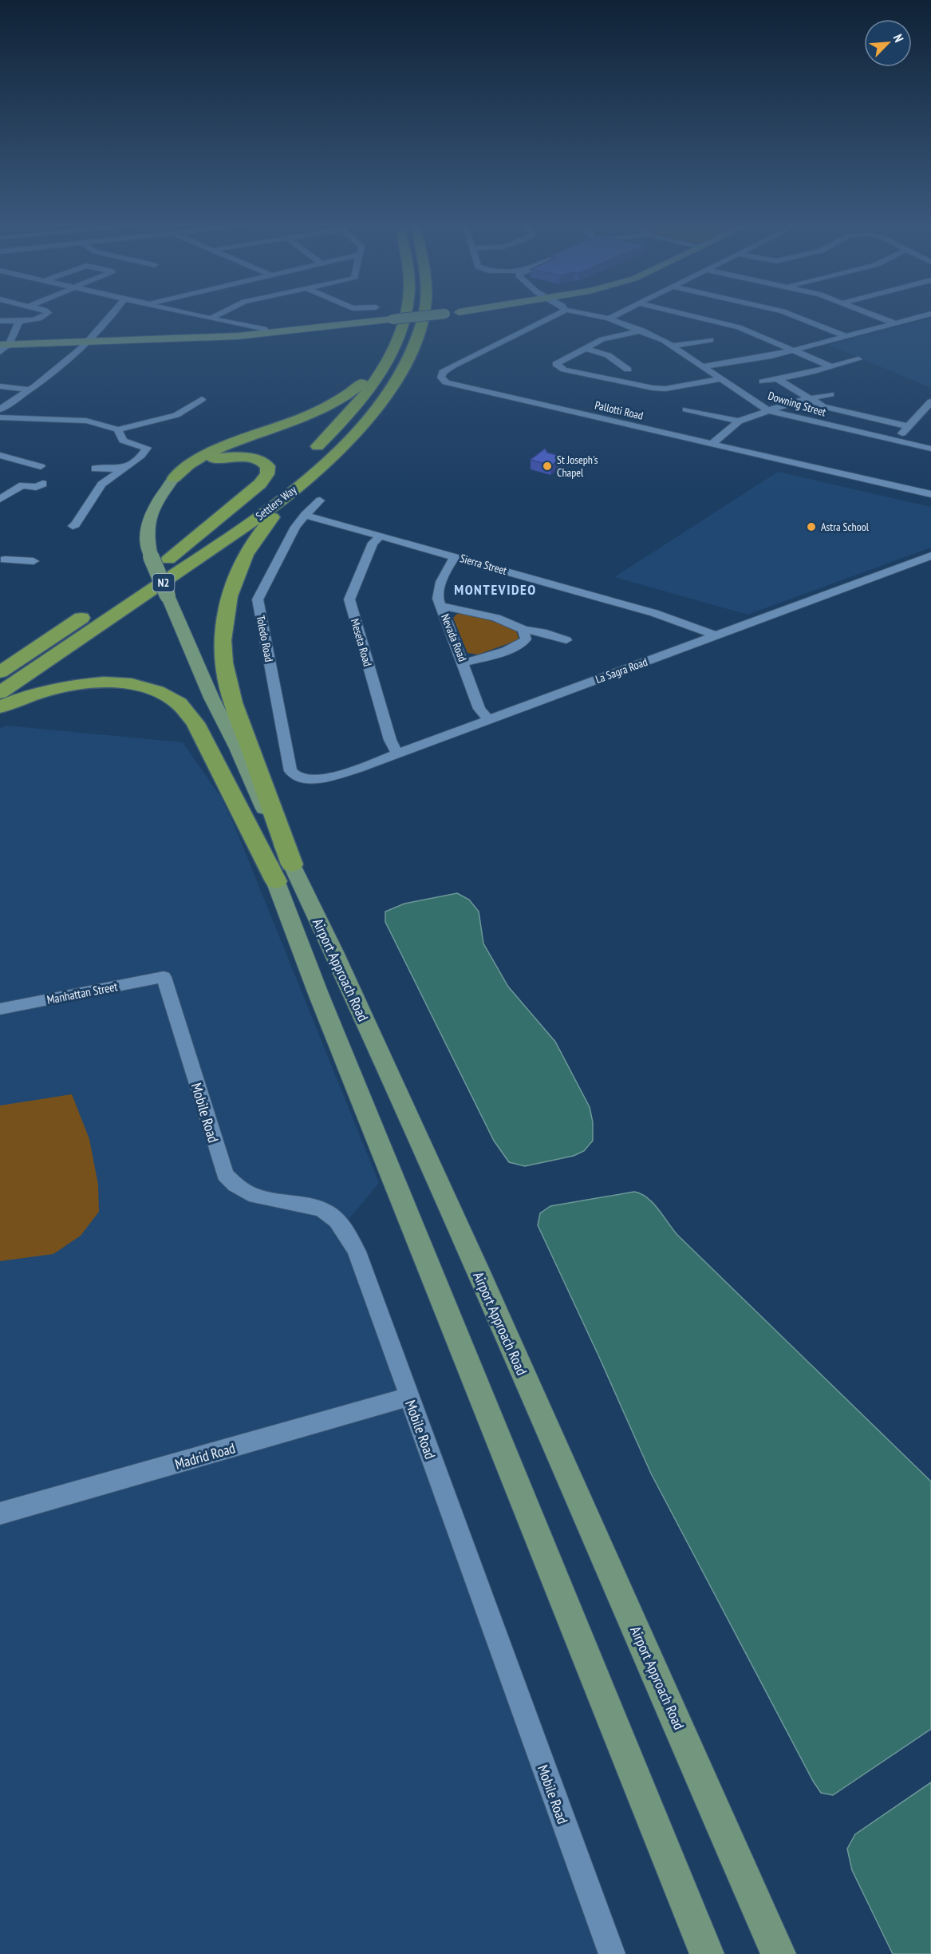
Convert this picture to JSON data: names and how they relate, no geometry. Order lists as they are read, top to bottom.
{
  "streets": {
    "highway": ["Settlers Way", "N2"],
    "main road": ["Airport Approach Road"],
    "street": [
      "Downing Street",
      "Pallotti Road",
      "Sierra Street",
      "Nevada Road",
      "Toledo Road",
      "Meseta Road",
      "La Sagra Road",
      "Manhattan Street",
      "Mobile Road",
      "Madrid Road"
    ]
  },
  "crossings": [
    ["Sierra Street", "Nevada Road"],
    ["Sierra Street", "Toledo Road"],
    ["Sierra Street", "Meseta Road"],
    ["Sierra Street", "La Sagra Road"],
    ["Nevada Road", "La Sagra Road"],
    ["Toledo Road", "La Sagra Road"],
    ["Meseta Road", "La Sagra Road"],
    ["Manhattan Street", "Mobile Road"],
    ["Mobile Road", "Madrid Road"]
  ],
  "districts": ["MONTEVIDEO"],
  "places": ["St Joseph's Chapel", "Astra School"],
  "north": "top right"
}
